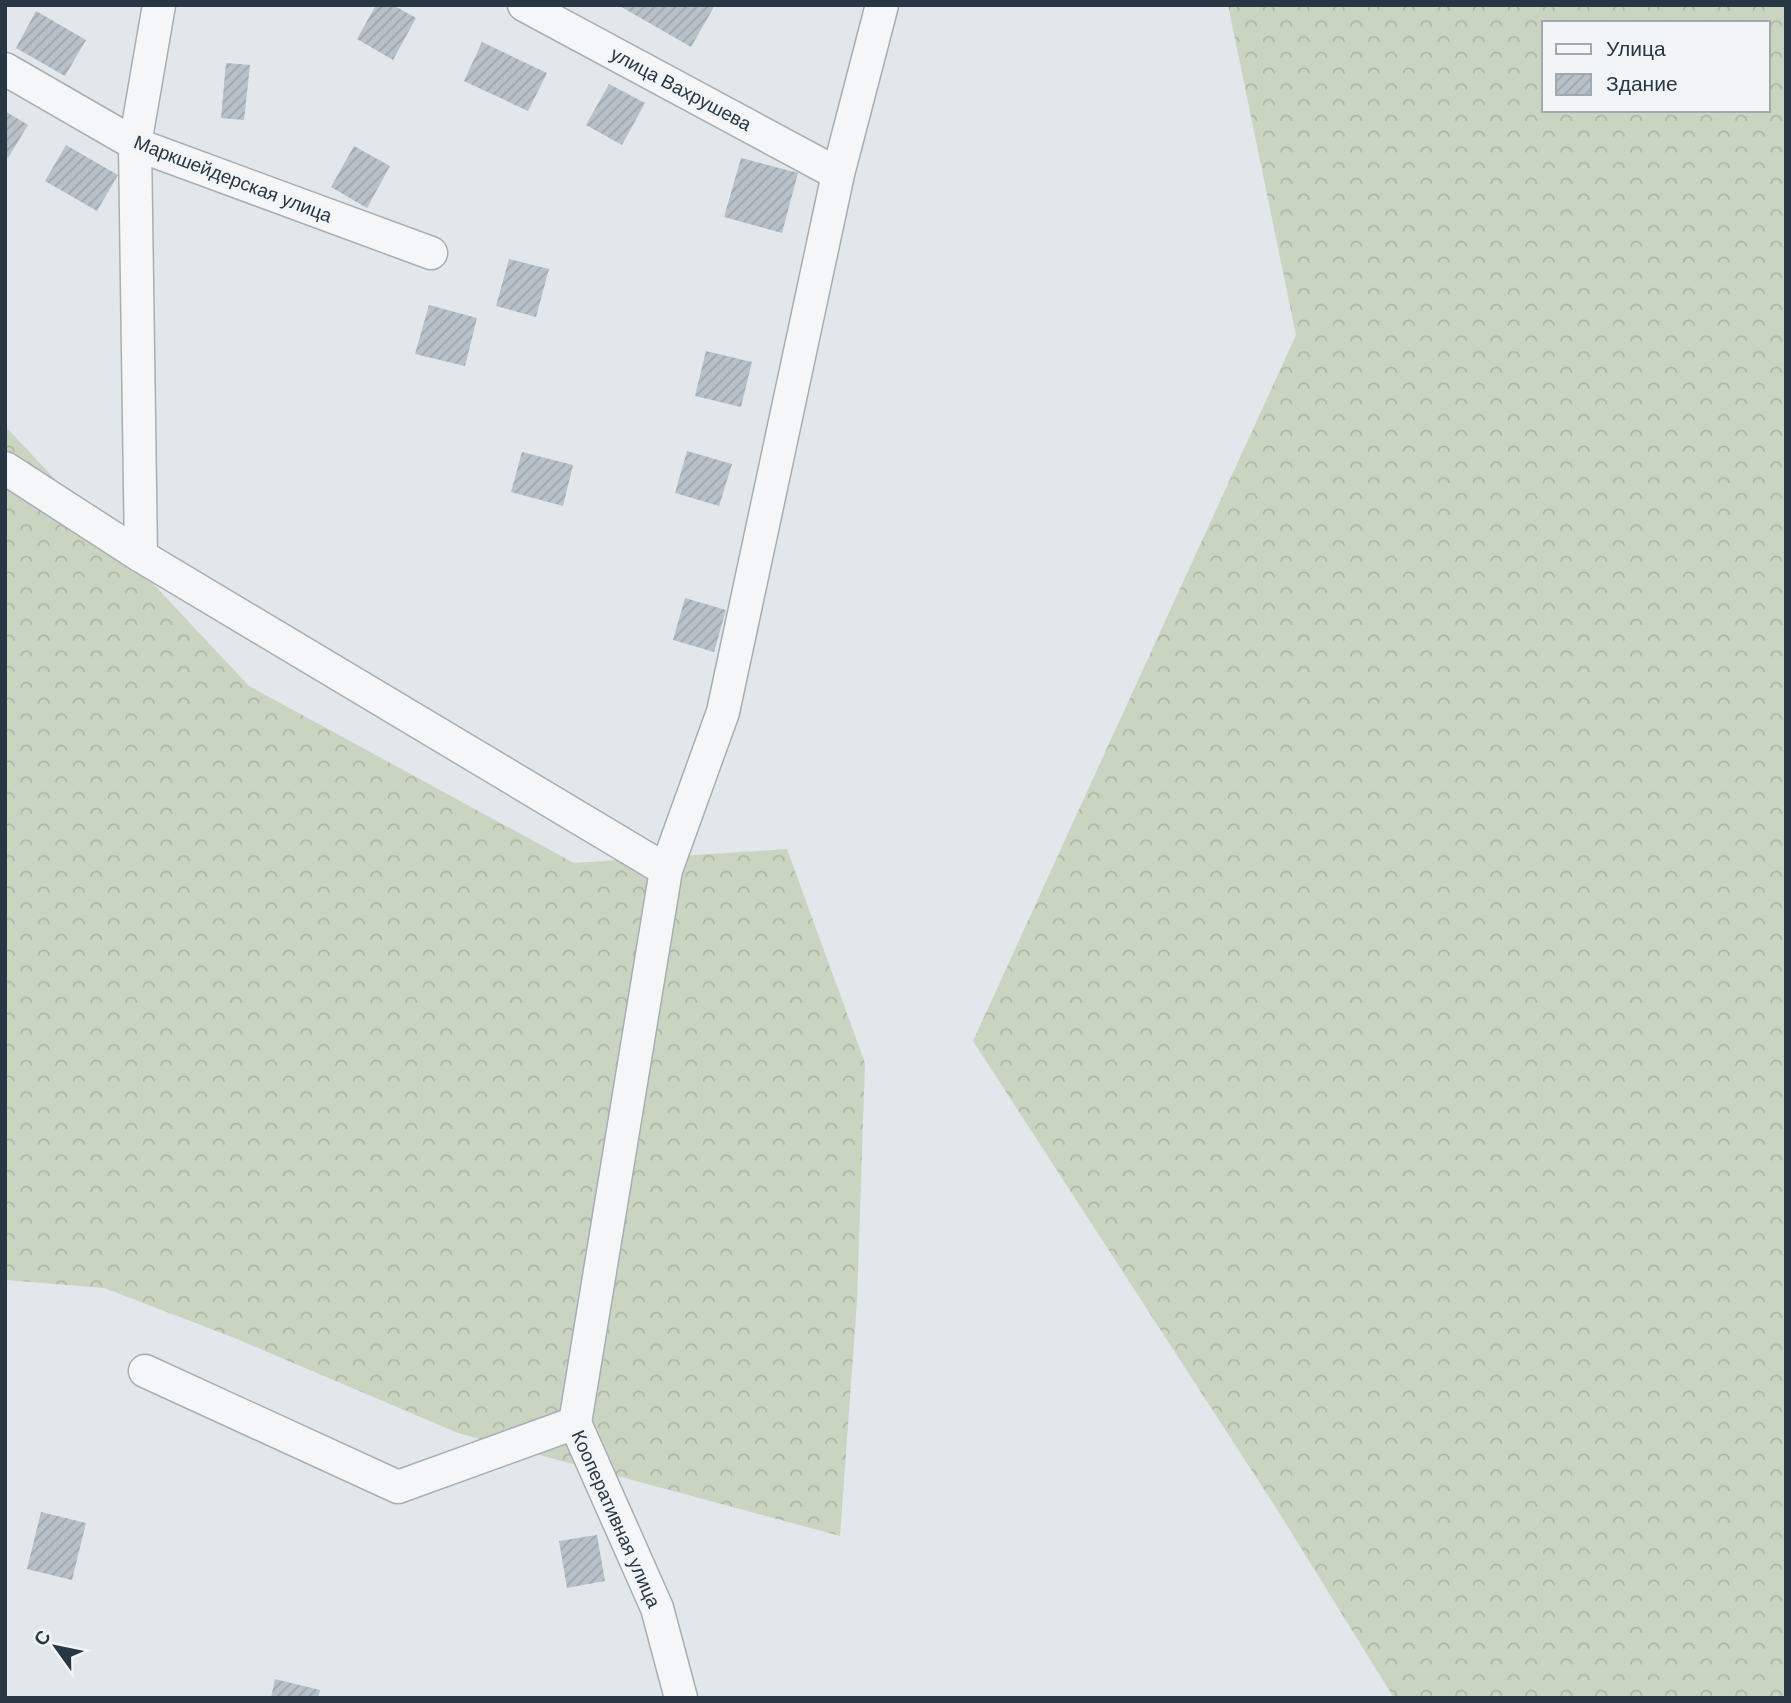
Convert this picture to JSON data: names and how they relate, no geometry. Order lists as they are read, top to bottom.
{
  "streets": {
    "street": ["улица Вахрушева", "Маркшейдерская улица", "Кооперативная улица"]
  },
  "legend": ["Улица", "Здание"],
  "north": "top left"
}
